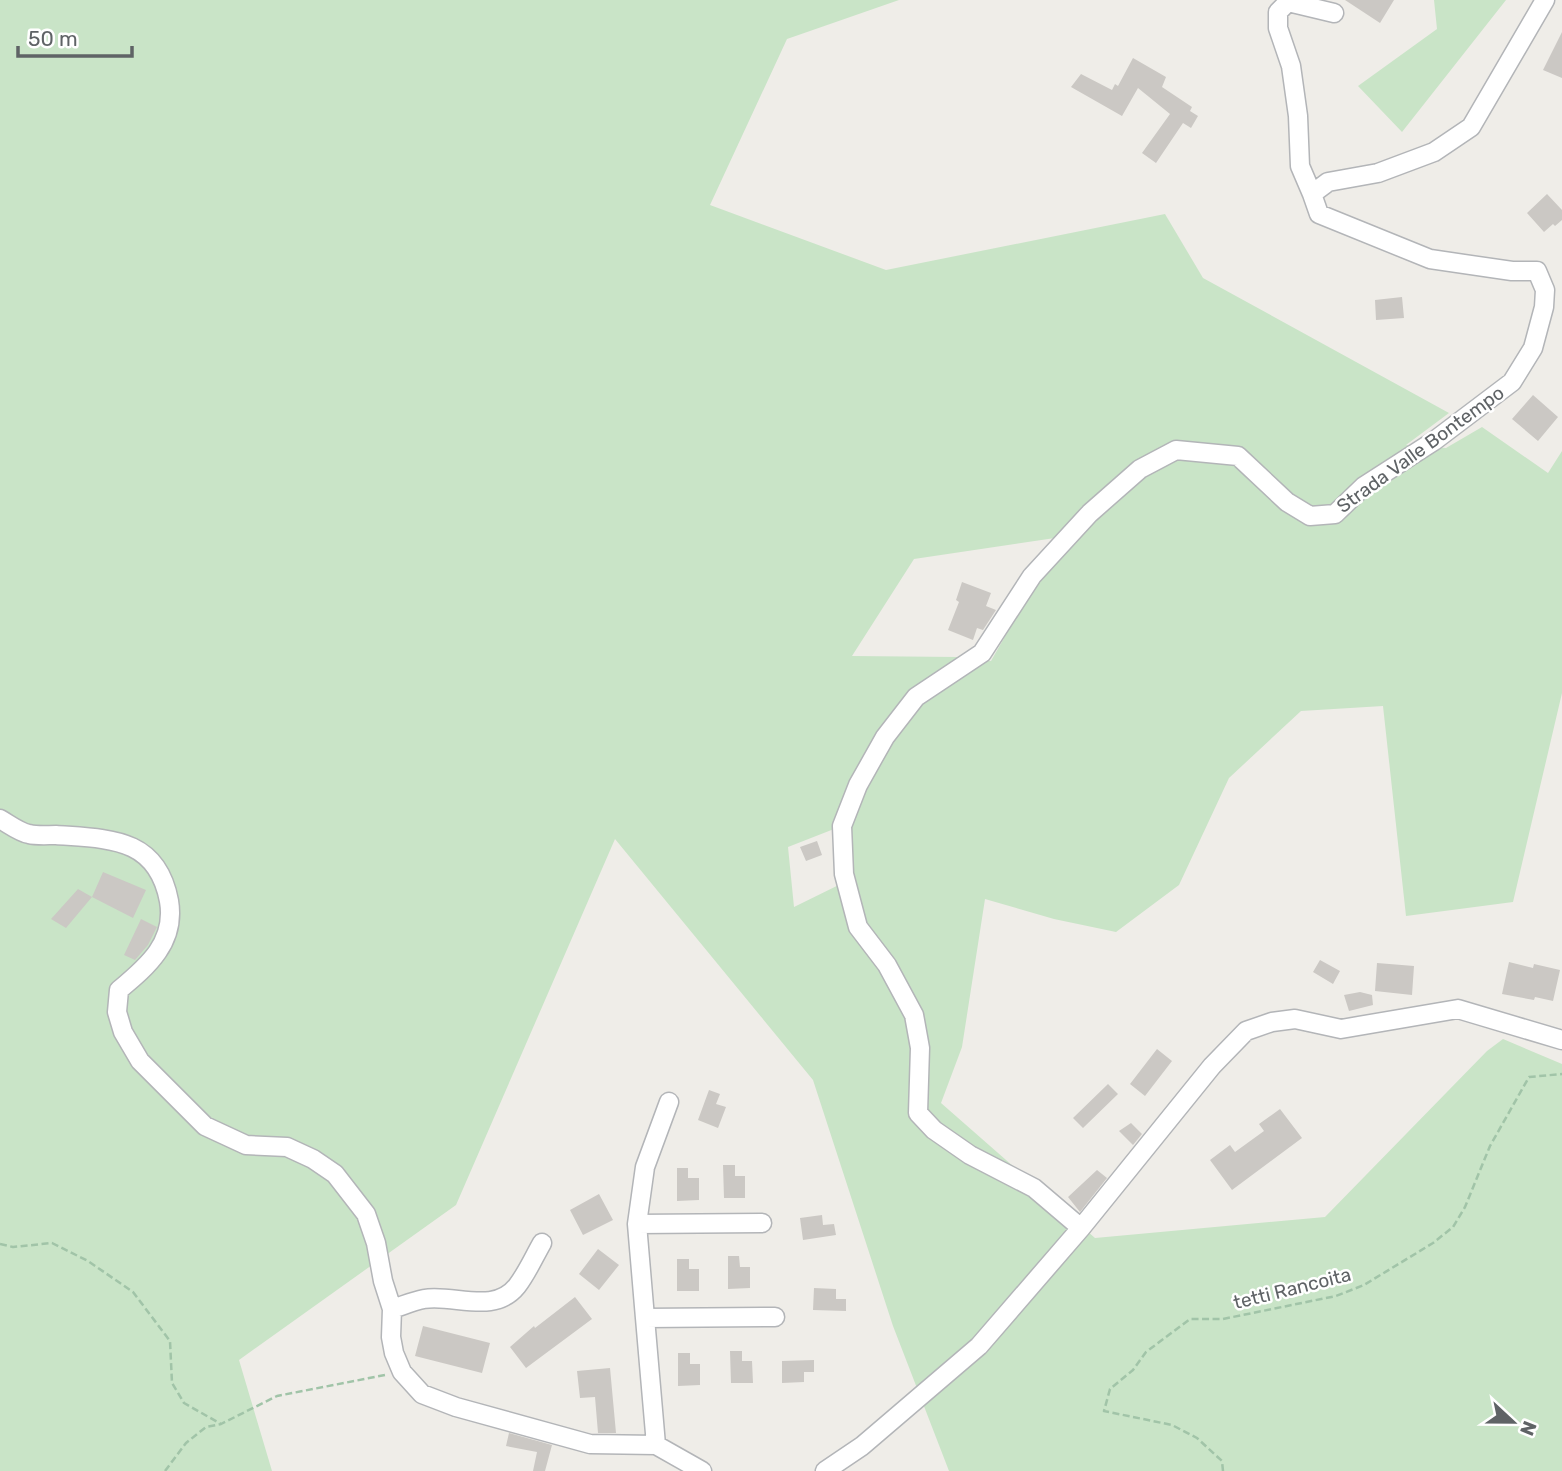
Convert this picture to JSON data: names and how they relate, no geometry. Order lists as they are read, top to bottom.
{
  "streets": {
    "street": ["Strada Valle Bontempo"],
    "path": ["tetti Rancoita"]
  },
  "scale_bar": "50 m",
  "north": "right"
}
